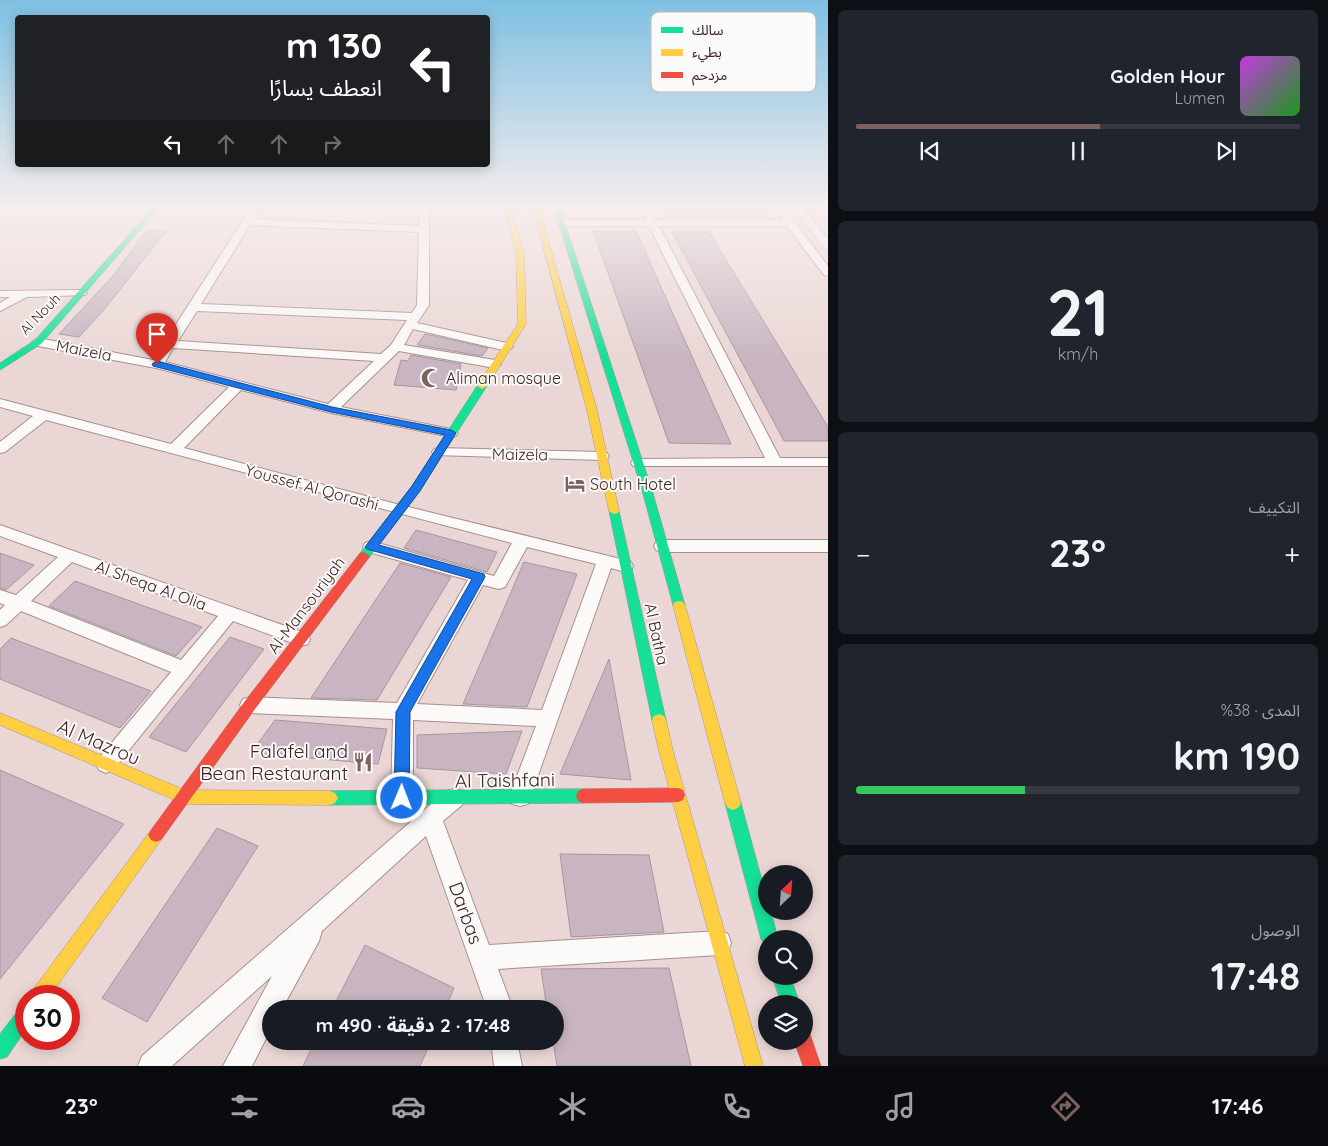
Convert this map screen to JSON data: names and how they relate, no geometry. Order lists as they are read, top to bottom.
{
  "streets": {
    "main road": [
      "Al Nouh",
      "Al-Mansouriyah",
      "Al Batha",
      "Al Mazrou",
      "Al Taishfani"
    ],
    "street": [
      "Maizela",
      "Youssef Al Qorashi",
      "Al Sheqa Al Olia",
      "Darbas"
    ]
  },
  "crossings": [
    ["Al Nouh", "Maizela"],
    ["Maizela", "Al-Mansouriyah"],
    ["Maizela", "Al Batha"],
    ["Youssef Al Qorashi", "Al-Mansouriyah"],
    ["Youssef Al Qorashi", "Al Batha"],
    ["Al Sheqa Al Olia", "Al-Mansouriyah"],
    ["Al-Mansouriyah", "Al Mazrou"],
    ["Al-Mansouriyah", "Al Taishfani"],
    ["Al Batha", "Al Taishfani"],
    ["Al Mazrou", "Al Taishfani"]
  ],
  "places": {
    "mosque": ["Aliman mosque"],
    "hotel": ["South Hotel"],
    "restaurant": ["Falafel and Bean Restaurant"]
  },
  "legend": ["سالك", "بطيء", "مزدحم"],
  "north": "top right",
  "page": {
    "turn": ["130 m", "انعطف يسارًا"],
    "song": ["Golden Hour", "Lumen"],
    "tile": [
      ["21", "km/h"],
      "التكييف",
      ["المدى · 38%", "190 km"],
      ["الوصول", "17:48"]
    ],
    "heat": ["−", "23°", "+"],
    "limit": "30",
    "trip": "17:48 · 2 دقيقة · 490 m",
    "tabs": ["17:46", "23°"]
  }
}
